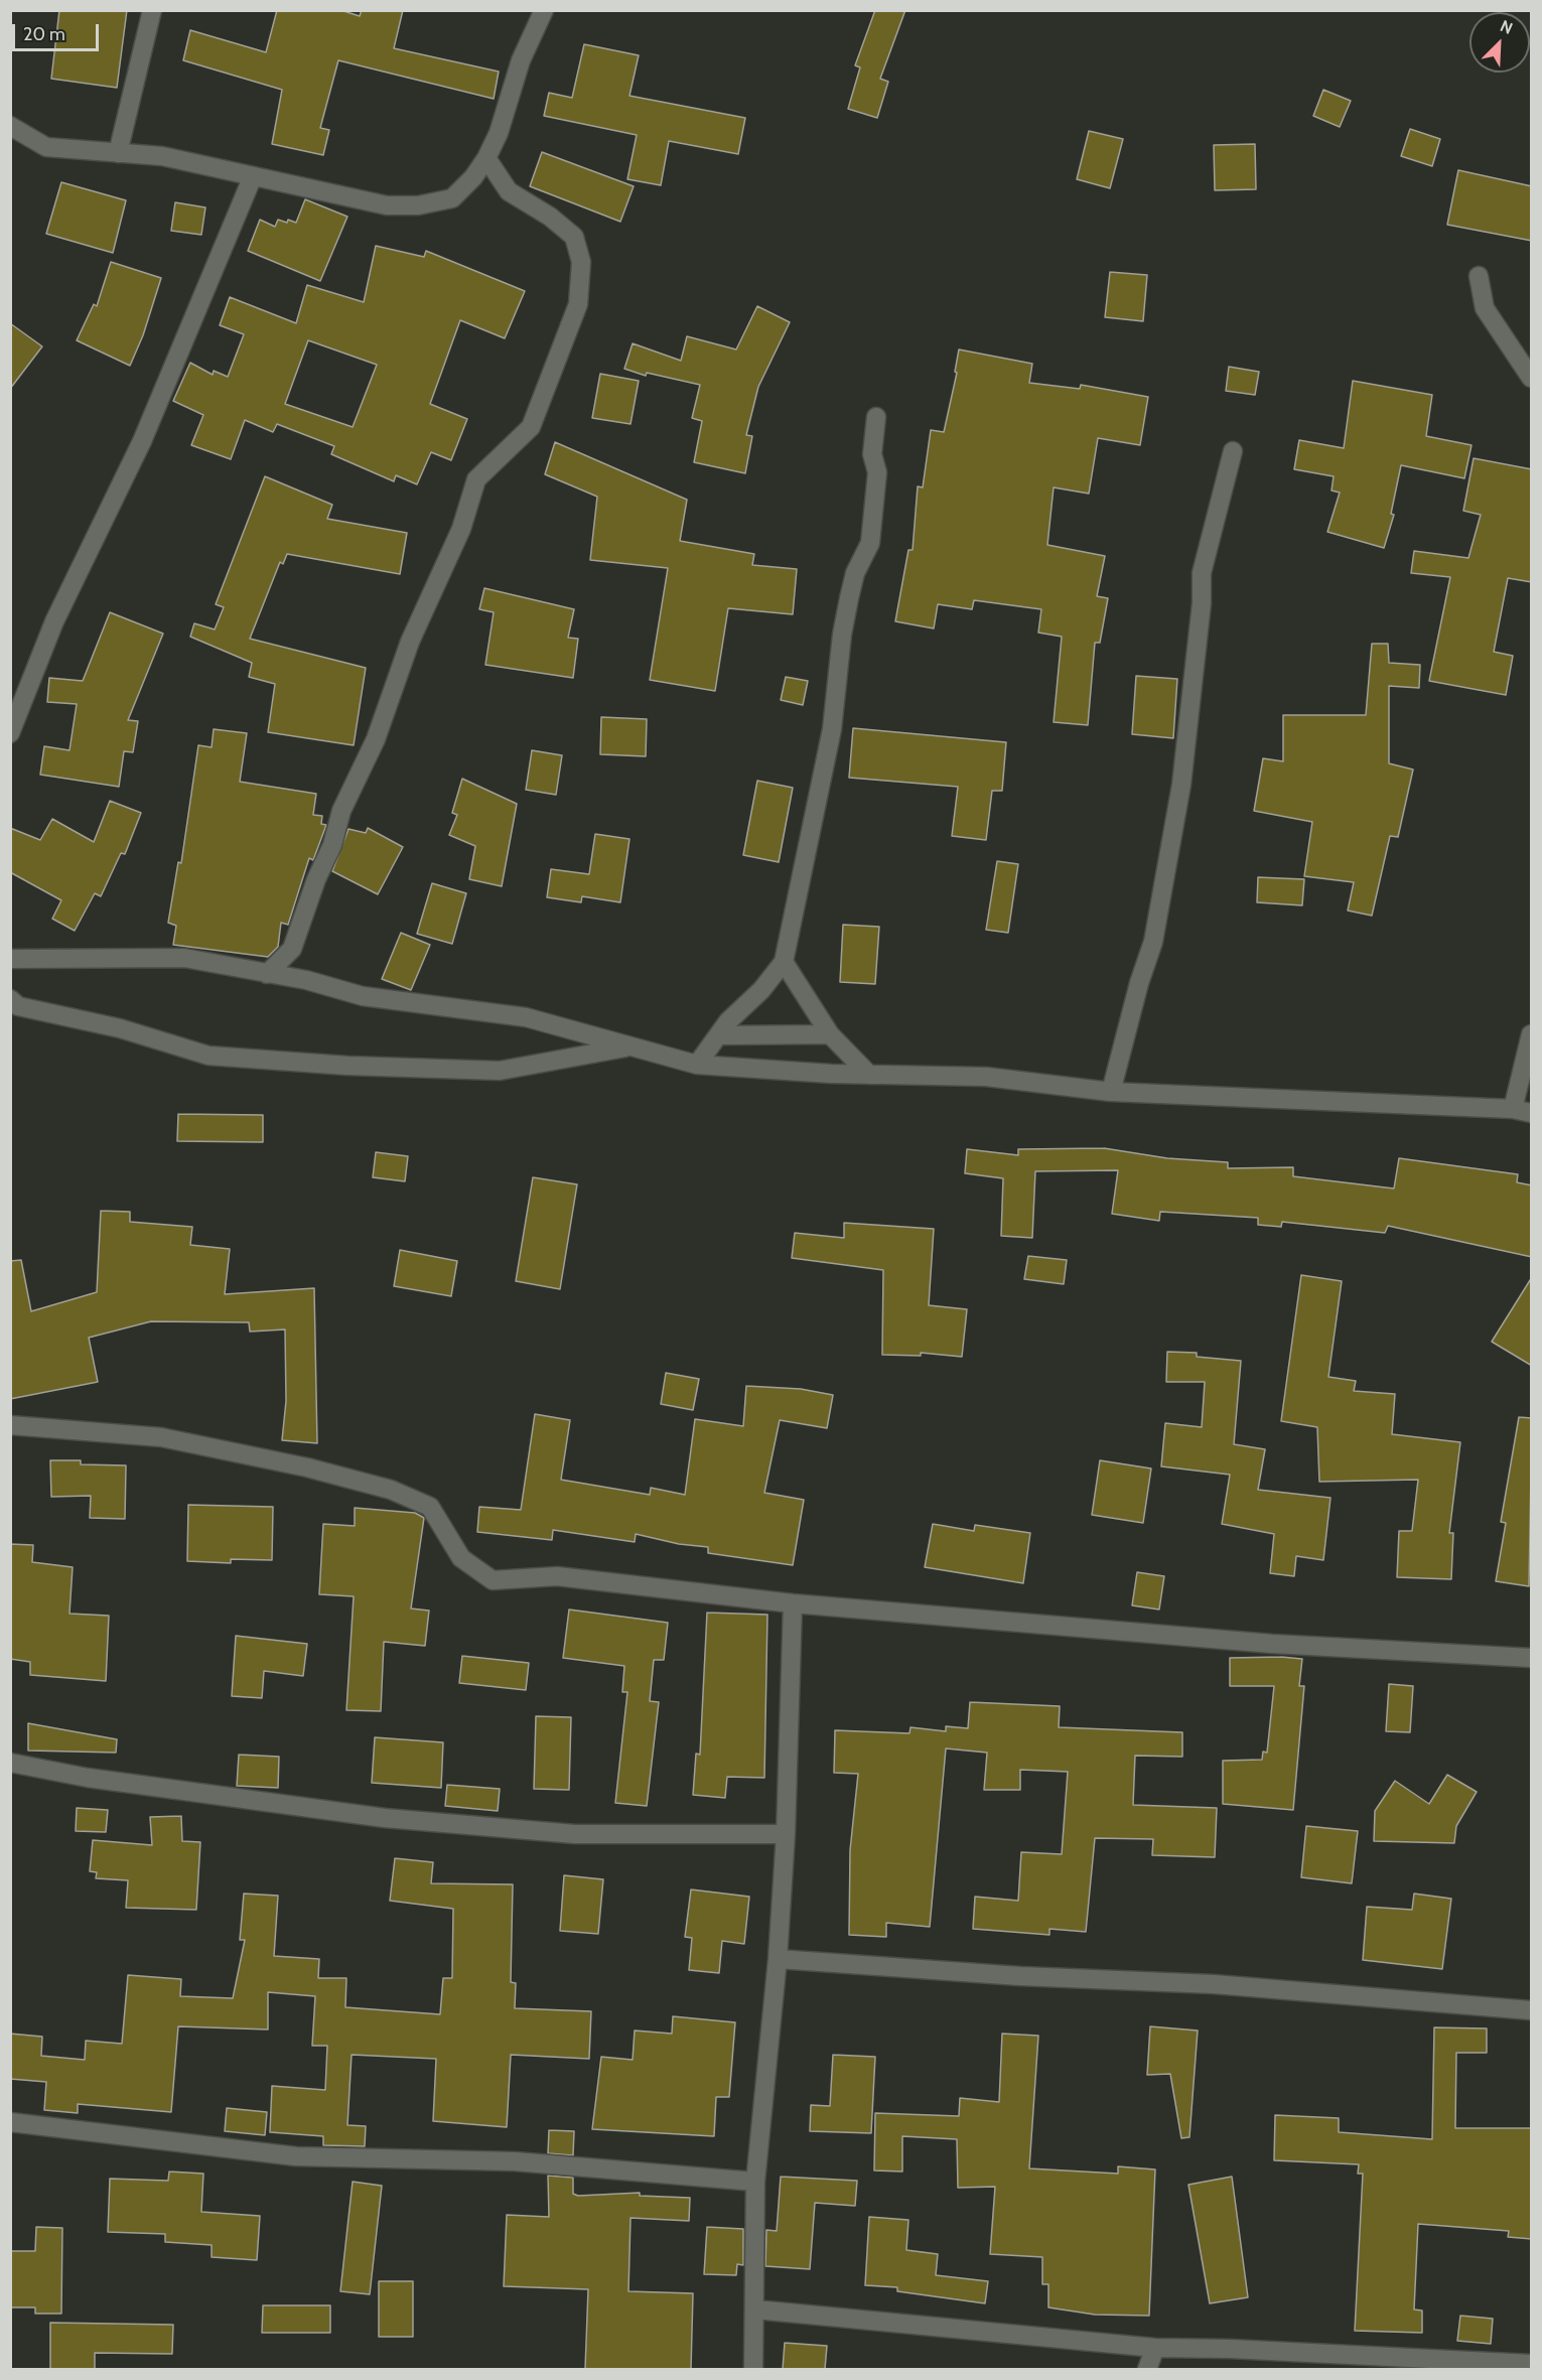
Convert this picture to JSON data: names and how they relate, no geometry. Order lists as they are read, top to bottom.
{
  "scale_bar": "20 m",
  "north": "top right"
}
